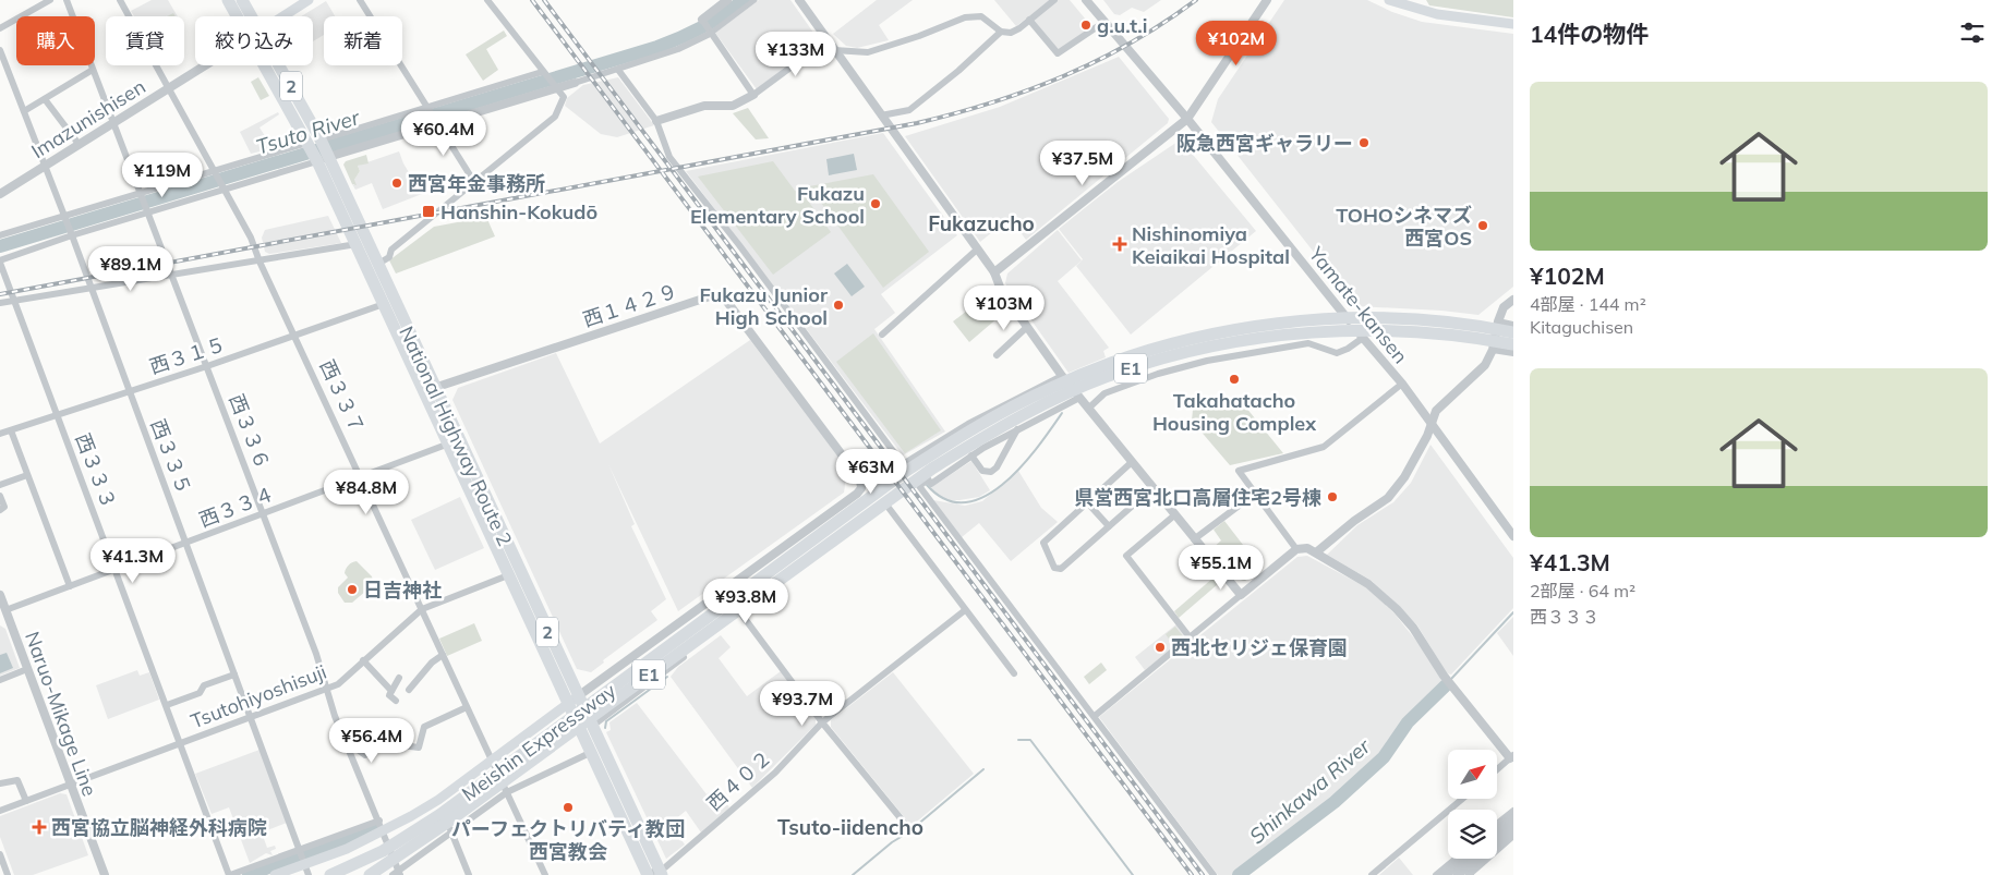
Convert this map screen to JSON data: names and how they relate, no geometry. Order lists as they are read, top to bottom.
{
  "streets": {
    "highway": [
      "2",
      "E1",
      "National Highway Route 2",
      "Meishin Expressway"
    ],
    "street": [
      "Imazunishisen",
      "西１４２９",
      "Yamate-kansen",
      "西３１５",
      "西３３７",
      "西３３６",
      "西３３５",
      "西３３３",
      "西３３４",
      "Tsutohiyoshisuji",
      "Naruo-Mikage Line",
      "西４０２"
    ]
  },
  "crossings": [
    ["Imazunishisen", "西３３７"],
    ["Imazunishisen", "西３３６"],
    ["Imazunishisen", "西３３５"],
    ["西１４２９", "National Highway Route 2"],
    ["西３１５", "西３３７"],
    ["西３１５", "西３３６"],
    ["西３１５", "National Highway Route 2"],
    ["西３１５", "西３３５"],
    ["西３１５", "西３３３"],
    ["西３３７", "西３３４"],
    ["西３３７", "Tsutohiyoshisuji"],
    ["西３３６", "西３３４"],
    ["西３３６", "Tsutohiyoshisuji"],
    ["National Highway Route 2", "西３３４"],
    ["National Highway Route 2", "Tsutohiyoshisuji"],
    ["National Highway Route 2", "西４０２"],
    ["西３３５", "西３３４"],
    ["西３３５", "Tsutohiyoshisuji"],
    ["西３３３", "西３３４"],
    ["西３３３", "Tsutohiyoshisuji"],
    ["西３３４", "Naruo-Mikage Line"],
    ["Tsutohiyoshisuji", "Naruo-Mikage Line"]
  ],
  "districts": ["Fukazucho", "Tsuto-iidencho"],
  "water": ["Tsuto River", "Shinkawa River"],
  "places": {
    "other": [
      "g.u.t.i",
      "阪急西宮ギャラリー",
      "西宮年金事務所",
      "Fukazu Elementary School",
      "TOHOシネマズ 西宮OS",
      "Fukazu Junior High School",
      "Takahatacho Housing Complex",
      "県営西宮北口高層住宅2号棟",
      "日吉神社",
      "西北セリジェ保育園",
      "パーフェクトリバティ教団 西宮教会"
    ],
    "transit": ["Hanshin-Kokudō"],
    "health": ["Nishinomiya Keiaikai Hospital", "西宮協立脳神経外科病院"]
  },
  "north": "top right",
  "page": {
    "heading": "14件の物件",
    "chip": [
      "購入",
      "賃貸",
      "絞り込み",
      "新着"
    ],
    "price": [
      "¥102M",
      "¥133M",
      "¥60.4M",
      "¥37.5M",
      "¥119M",
      "¥89.1M",
      "¥103M",
      "¥63M",
      "¥84.8M",
      "¥41.3M",
      "¥55.1M",
      "¥93.8M",
      "¥93.7M",
      "¥56.4M"
    ],
    "list": [
      {
        "name": "¥102M",
        "note": "4部屋 · 144 m² · Kitaguchisen"
      },
      {
        "name": "¥41.3M",
        "note": "2部屋 · 64 m² · 西３３３"
      }
    ]
  }
}
